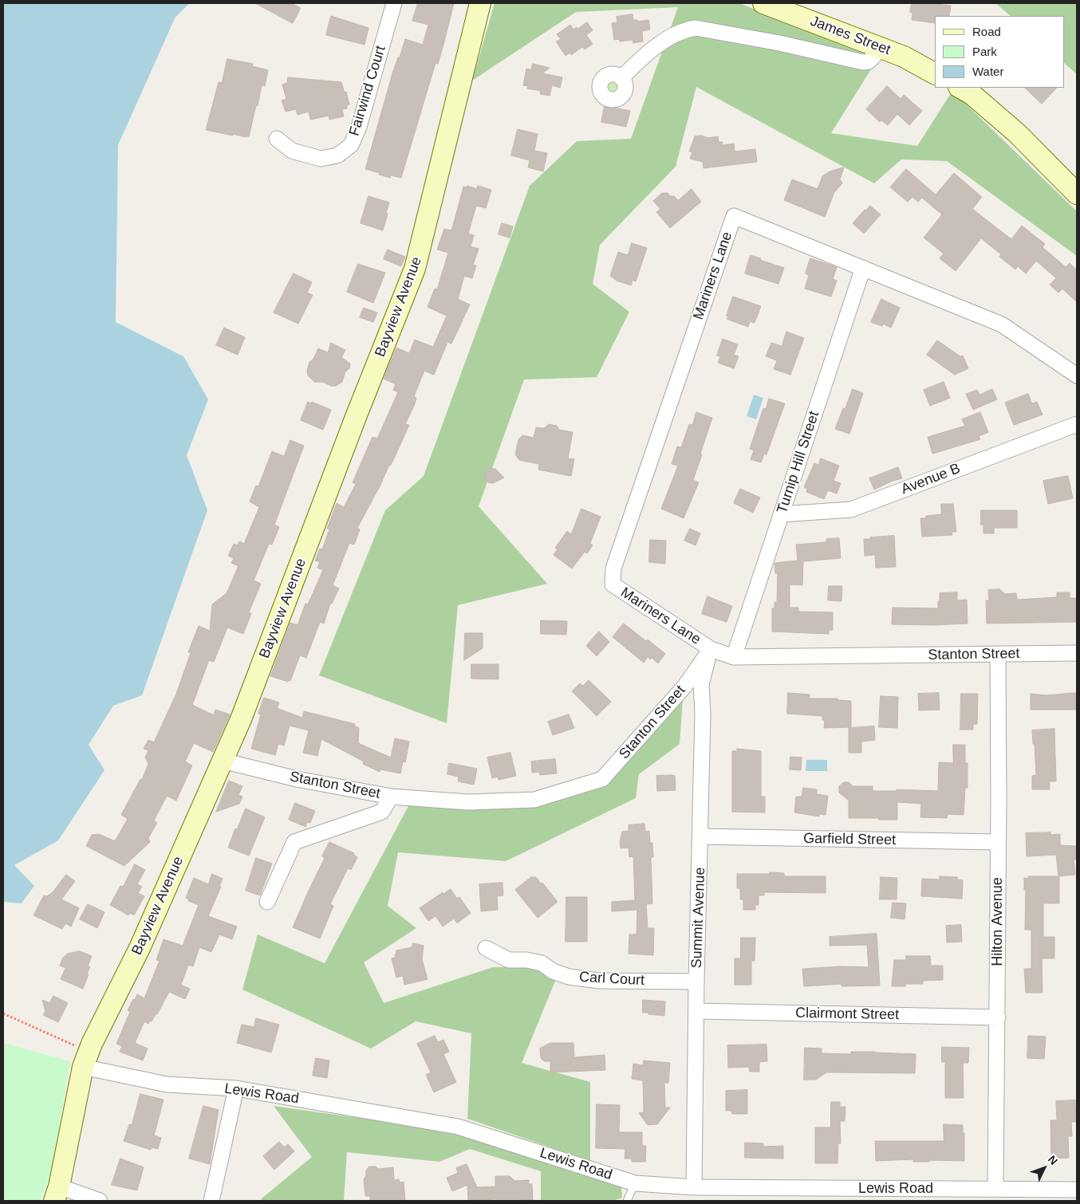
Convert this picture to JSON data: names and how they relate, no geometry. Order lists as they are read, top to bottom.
{
  "streets": {
    "main road": ["James Street", "Bayview Avenue"],
    "street": [
      "Fairwind Court",
      "Mariners Lane",
      "Turnip Hill Street",
      "Avenue B",
      "Stanton Street",
      "Garfield Street",
      "Summit Avenue",
      "Hilton Avenue",
      "Carl Court",
      "Clairmont Street",
      "Lewis Road"
    ]
  },
  "crossings": [
    ["Mariners Lane", "Turnip Hill Street"],
    ["Mariners Lane", "Stanton Street"],
    ["Mariners Lane", "Summit Avenue"],
    ["Bayview Avenue", "Stanton Street"],
    ["Bayview Avenue", "Lewis Road"],
    ["Turnip Hill Street", "Avenue B"],
    ["Turnip Hill Street", "Stanton Street"],
    ["Stanton Street", "Summit Avenue"],
    ["Stanton Street", "Hilton Avenue"],
    ["Garfield Street", "Summit Avenue"],
    ["Garfield Street", "Hilton Avenue"],
    ["Summit Avenue", "Carl Court"],
    ["Summit Avenue", "Clairmont Street"],
    ["Summit Avenue", "Lewis Road"],
    ["Hilton Avenue", "Clairmont Street"],
    ["Hilton Avenue", "Lewis Road"]
  ],
  "legend": ["Road", "Park", "Water"],
  "north": "top right"
}
